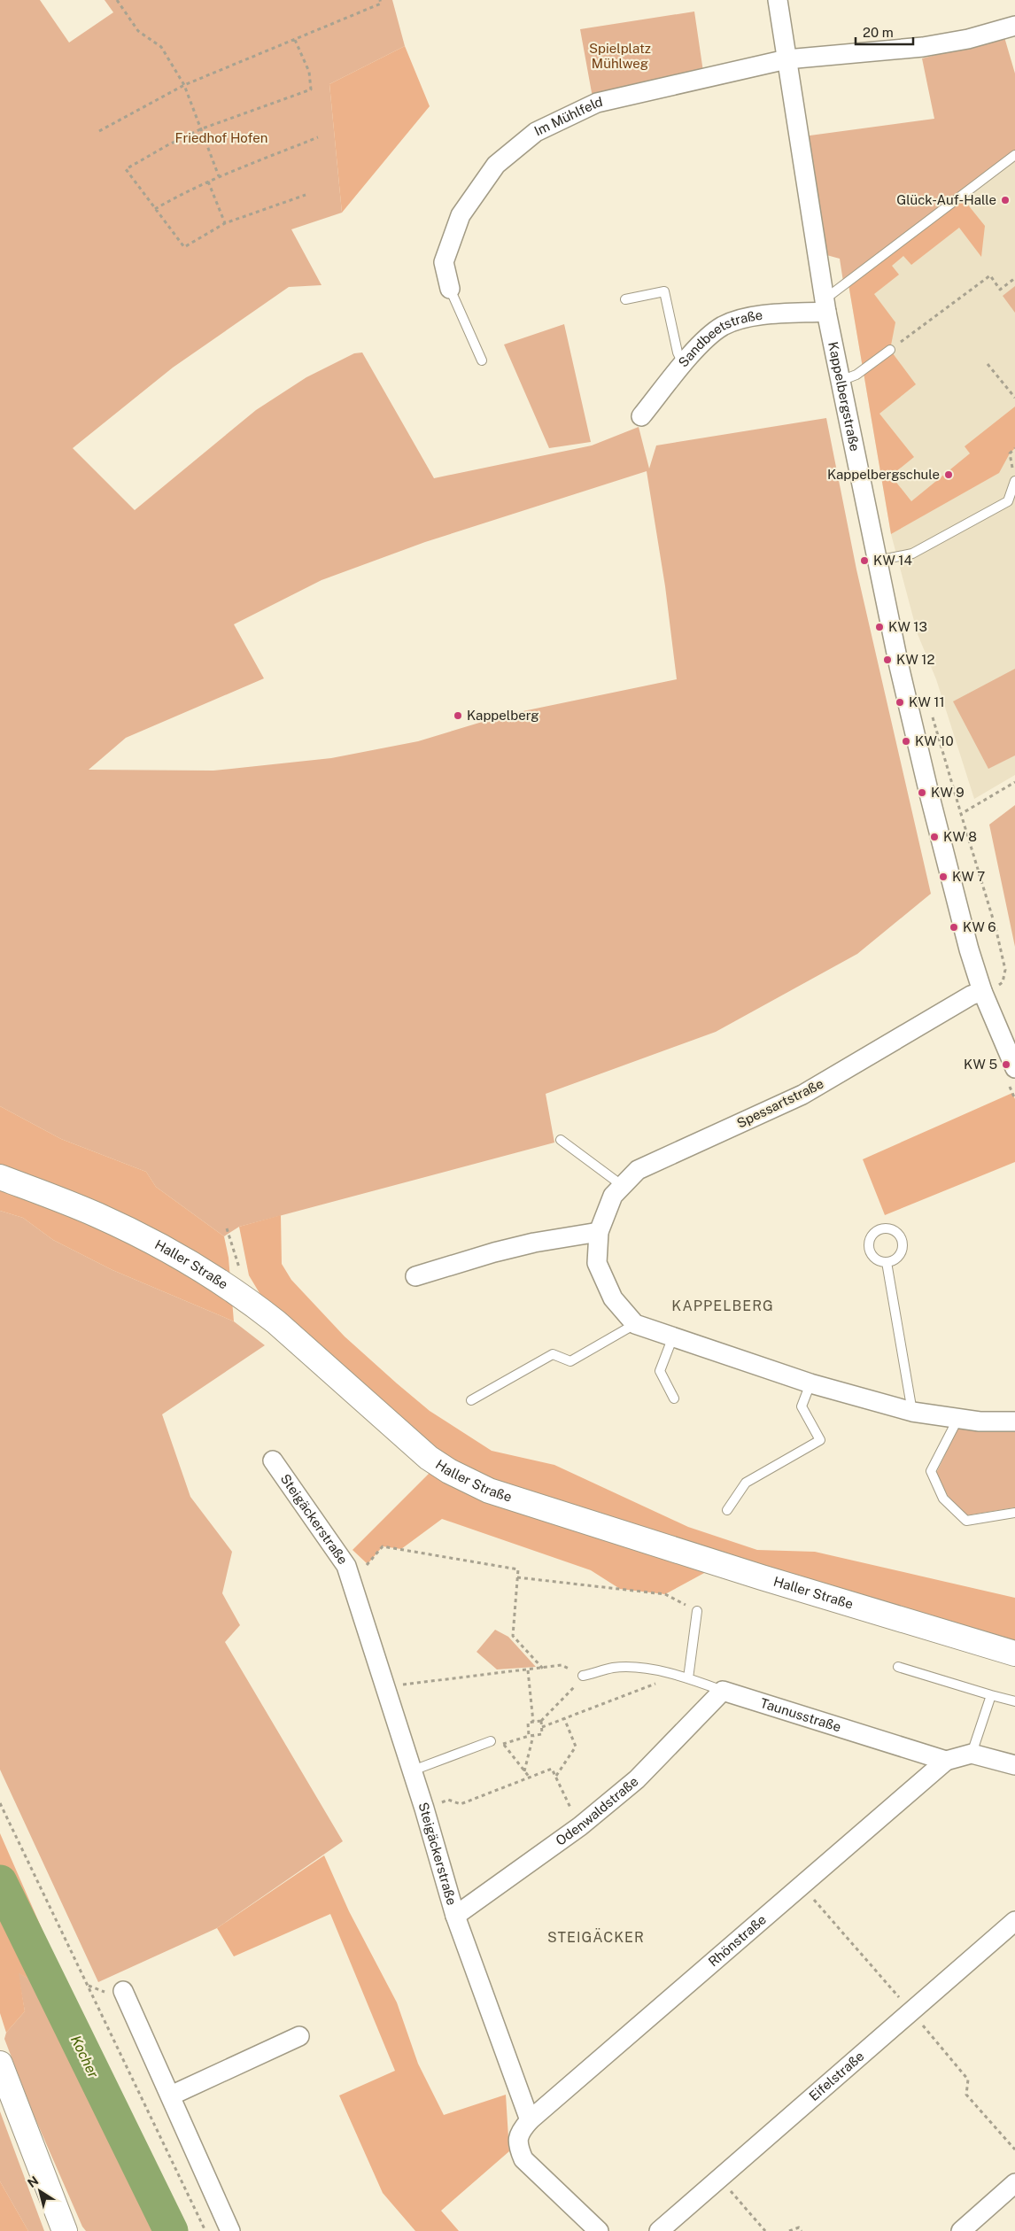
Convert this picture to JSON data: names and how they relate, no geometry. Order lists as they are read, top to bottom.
{
  "streets": {
    "main road": ["Haller Straße"],
    "street": [
      "Im Mühlfeld",
      "Sandbeetstraße",
      "Kappelbergstraße",
      "Spessartstraße",
      "Steigäckerstraße",
      "Taunusstraße",
      "Odenwaldstraße",
      "Rhönstraße",
      "Eifelstraße"
    ]
  },
  "crossings": [
    ["Im Mühlfeld", "Kappelbergstraße"],
    ["Sandbeetstraße", "Kappelbergstraße"],
    ["Kappelbergstraße", "Spessartstraße"],
    ["Steigäckerstraße", "Odenwaldstraße"],
    ["Steigäckerstraße", "Rhönstraße"],
    ["Taunusstraße", "Odenwaldstraße"],
    ["Taunusstraße", "Rhönstraße"]
  ],
  "districts": ["KAPPELBERG", "STEIGÄCKER"],
  "water": ["Kocher"],
  "parks": ["Spielplatz Mühlweg", "Friedhof Hofen"],
  "places": [
    "Glück-Auf-Halle",
    "Kappelbergschule",
    "KW 14",
    "KW 13",
    "KW 12",
    "KW 11",
    "Kappelberg",
    "KW 10",
    "KW 9",
    "KW 8",
    "KW 7",
    "KW 6",
    "KW 5"
  ],
  "scale_bar": "20 m",
  "north": "top left"
}
